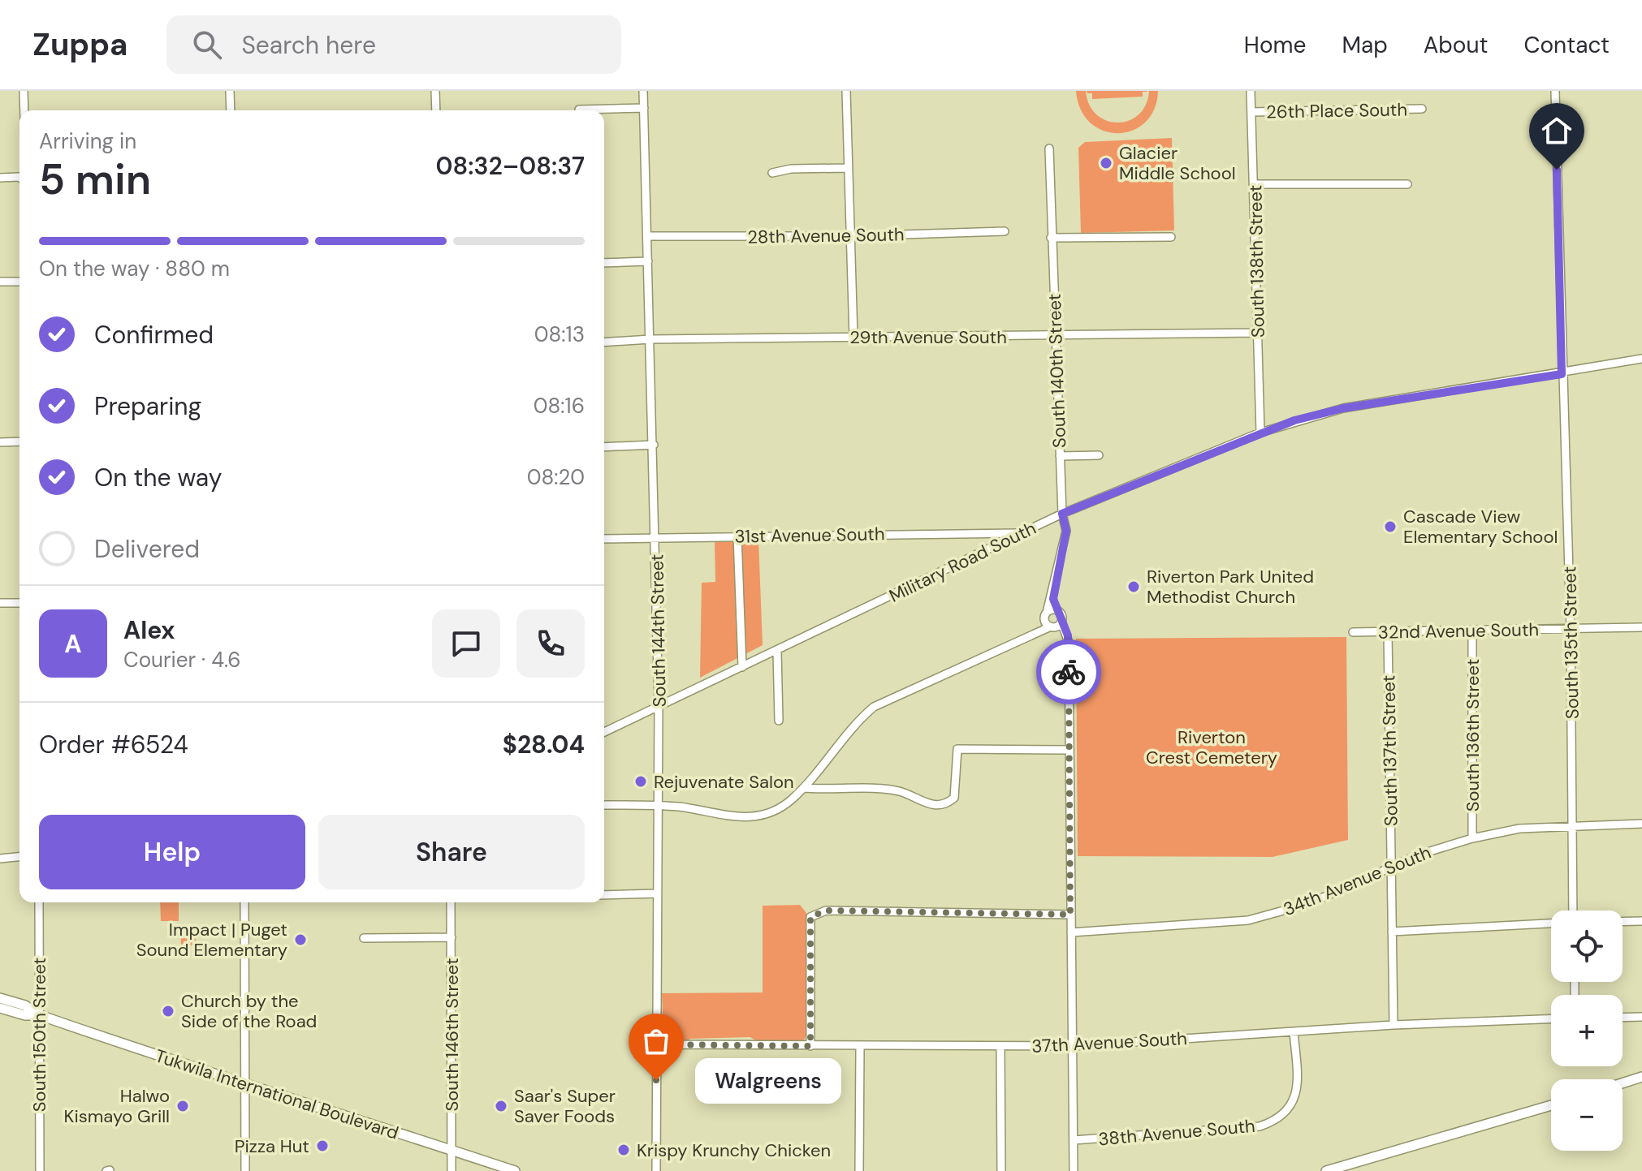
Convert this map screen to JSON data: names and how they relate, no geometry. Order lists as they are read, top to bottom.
{
  "streets": {
    "main road": ["Tukwila International Boulevard"],
    "street": [
      "26th Place South",
      "28th Avenue South",
      "South 138th Street",
      "29th Avenue South",
      "South 140th Street",
      "31st Avenue South",
      "Military Road South",
      "South 144th Street",
      "32nd Avenue South",
      "South 135th Street",
      "South 136th Street",
      "South 137th Street",
      "34th Avenue South",
      "South 150th Street",
      "South 146th Street",
      "37th Avenue South",
      "38th Avenue South"
    ]
  },
  "crossings": [
    ["26th Place South", "South 138th Street"],
    ["28th Avenue South", "South 144th Street"],
    ["South 138th Street", "29th Avenue South"],
    ["South 138th Street", "Military Road South"],
    ["29th Avenue South", "South 140th Street"],
    ["29th Avenue South", "South 144th Street"],
    ["South 140th Street", "Military Road South"],
    ["31st Avenue South", "Military Road South"],
    ["31st Avenue South", "South 144th Street"],
    ["Military Road South", "South 144th Street"],
    ["Military Road South", "South 135th Street"],
    ["South 144th Street", "37th Avenue South"],
    ["32nd Avenue South", "South 135th Street"],
    ["32nd Avenue South", "South 136th Street"],
    ["32nd Avenue South", "South 137th Street"],
    ["South 135th Street", "34th Avenue South"],
    ["South 136th Street", "34th Avenue South"],
    ["South 137th Street", "34th Avenue South"],
    ["South 137th Street", "37th Avenue South"],
    ["South 150th Street", "Tukwila International Boulevard"],
    ["South 146th Street", "Tukwila International Boulevard"],
    ["37th Avenue South", "38th Avenue South"]
  ],
  "parks": ["Riverton Crest Cemetery"],
  "places": [
    "Glacier Middle School",
    "Cascade View Elementary School",
    "Riverton Park United Methodist Church",
    "Rejuvenate Salon",
    "Impact | Puget Sound Elementary",
    "Church by the Side of the Road",
    "Walgreens",
    "Halwo Kismayo Grill",
    "Saar's Super Saver Foods",
    "Pizza Hut",
    "Krispy Krunchy Chicken"
  ],
  "page": {
    "header": "Zuppa",
    "search": "Search here",
    "nav": [
      "Home",
      "Map",
      "About",
      "Contact"
    ],
    "heading": ["5 min", "Arriving in", "08:32–08:37"],
    "panel": [
      "Alex",
      "Courier · 4.6",
      "Order #6524",
      "$28.04"
    ],
    "bar": "On the way · 880 m",
    "list": [
      ["Confirmed", "08:13"],
      ["Preparing", "08:16"],
      ["On the way", "08:20"],
      "Delivered"
    ],
    "round": "A",
    "buttons": ["Help", "Share"],
    "map_buttons": ["+", "−"],
    "bubble": "Walgreens"
  }
}
